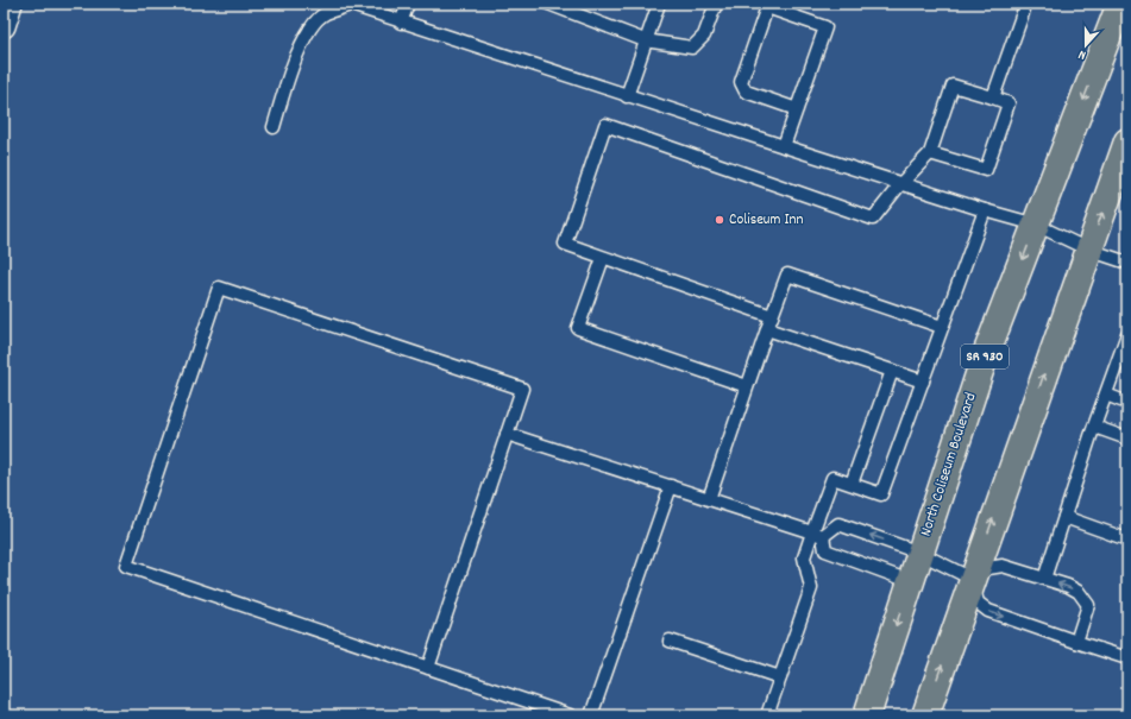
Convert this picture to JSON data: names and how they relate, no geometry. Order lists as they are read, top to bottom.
{
  "streets": {
    "highway": ["SR 930", "North Coliseum Boulevard"]
  },
  "places": ["Coliseum Inn"],
  "north": "bottom"
}
